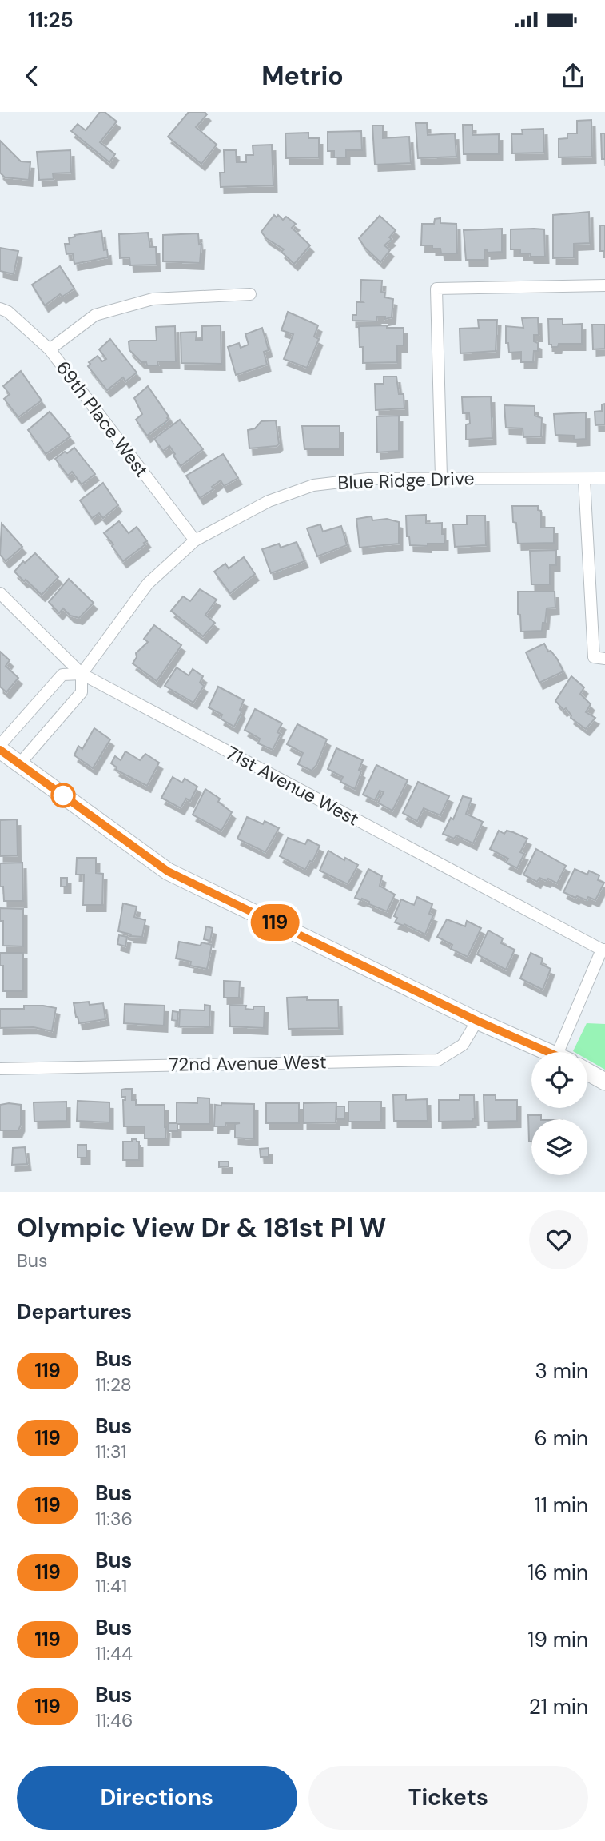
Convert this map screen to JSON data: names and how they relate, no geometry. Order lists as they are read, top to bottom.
{
  "streets": {
    "street": [
      "69th Place West",
      "Blue Ridge Drive",
      "71st Avenue West",
      "72nd Avenue West"
    ]
  },
  "crossings": [
    ["69th Place West", "Blue Ridge Drive"],
    ["Blue Ridge Drive", "71st Avenue West"]
  ],
  "lines": ["bus line 119"],
  "page": {
    "status": "11:25",
    "header": "Metrio",
    "on_map": "119",
    "heading": [
      ["Olympic View Dr & 181st Pl W", "Bus"],
      "Departures"
    ],
    "list": [
      {
        "mark": "119",
        "name": "Bus",
        "note": "11:28",
        "value": "3 min"
      },
      {
        "mark": "119",
        "name": "Bus",
        "note": "11:31",
        "value": "6 min"
      },
      {
        "mark": "119",
        "name": "Bus",
        "note": "11:36",
        "value": "11 min"
      },
      {
        "mark": "119",
        "name": "Bus",
        "note": "11:41",
        "value": "16 min"
      },
      {
        "mark": "119",
        "name": "Bus",
        "note": "11:44",
        "value": "19 min"
      },
      {
        "mark": "119",
        "name": "Bus",
        "note": "11:46",
        "value": "21 min"
      }
    ],
    "buttons": ["Directions", "Tickets"]
  }
}
